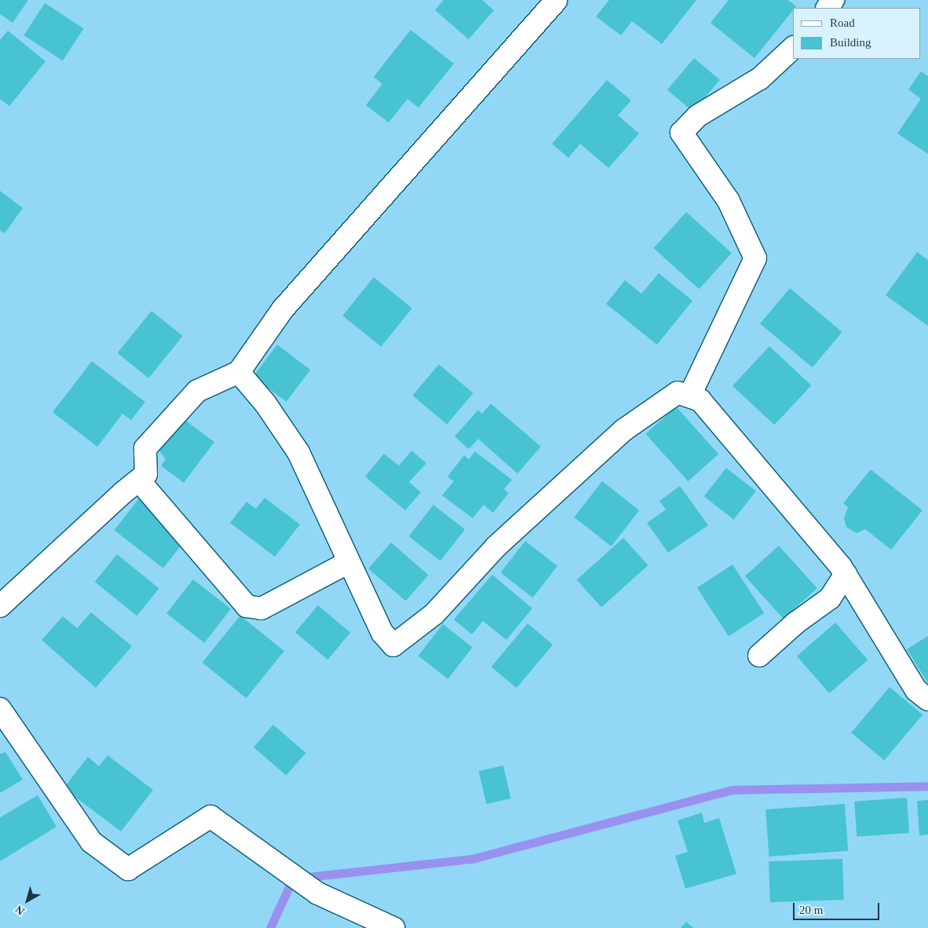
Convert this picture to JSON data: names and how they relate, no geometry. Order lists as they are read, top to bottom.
{
  "legend": ["Road", "Building"],
  "scale_bar": "20 m",
  "north": "bottom left"
}
